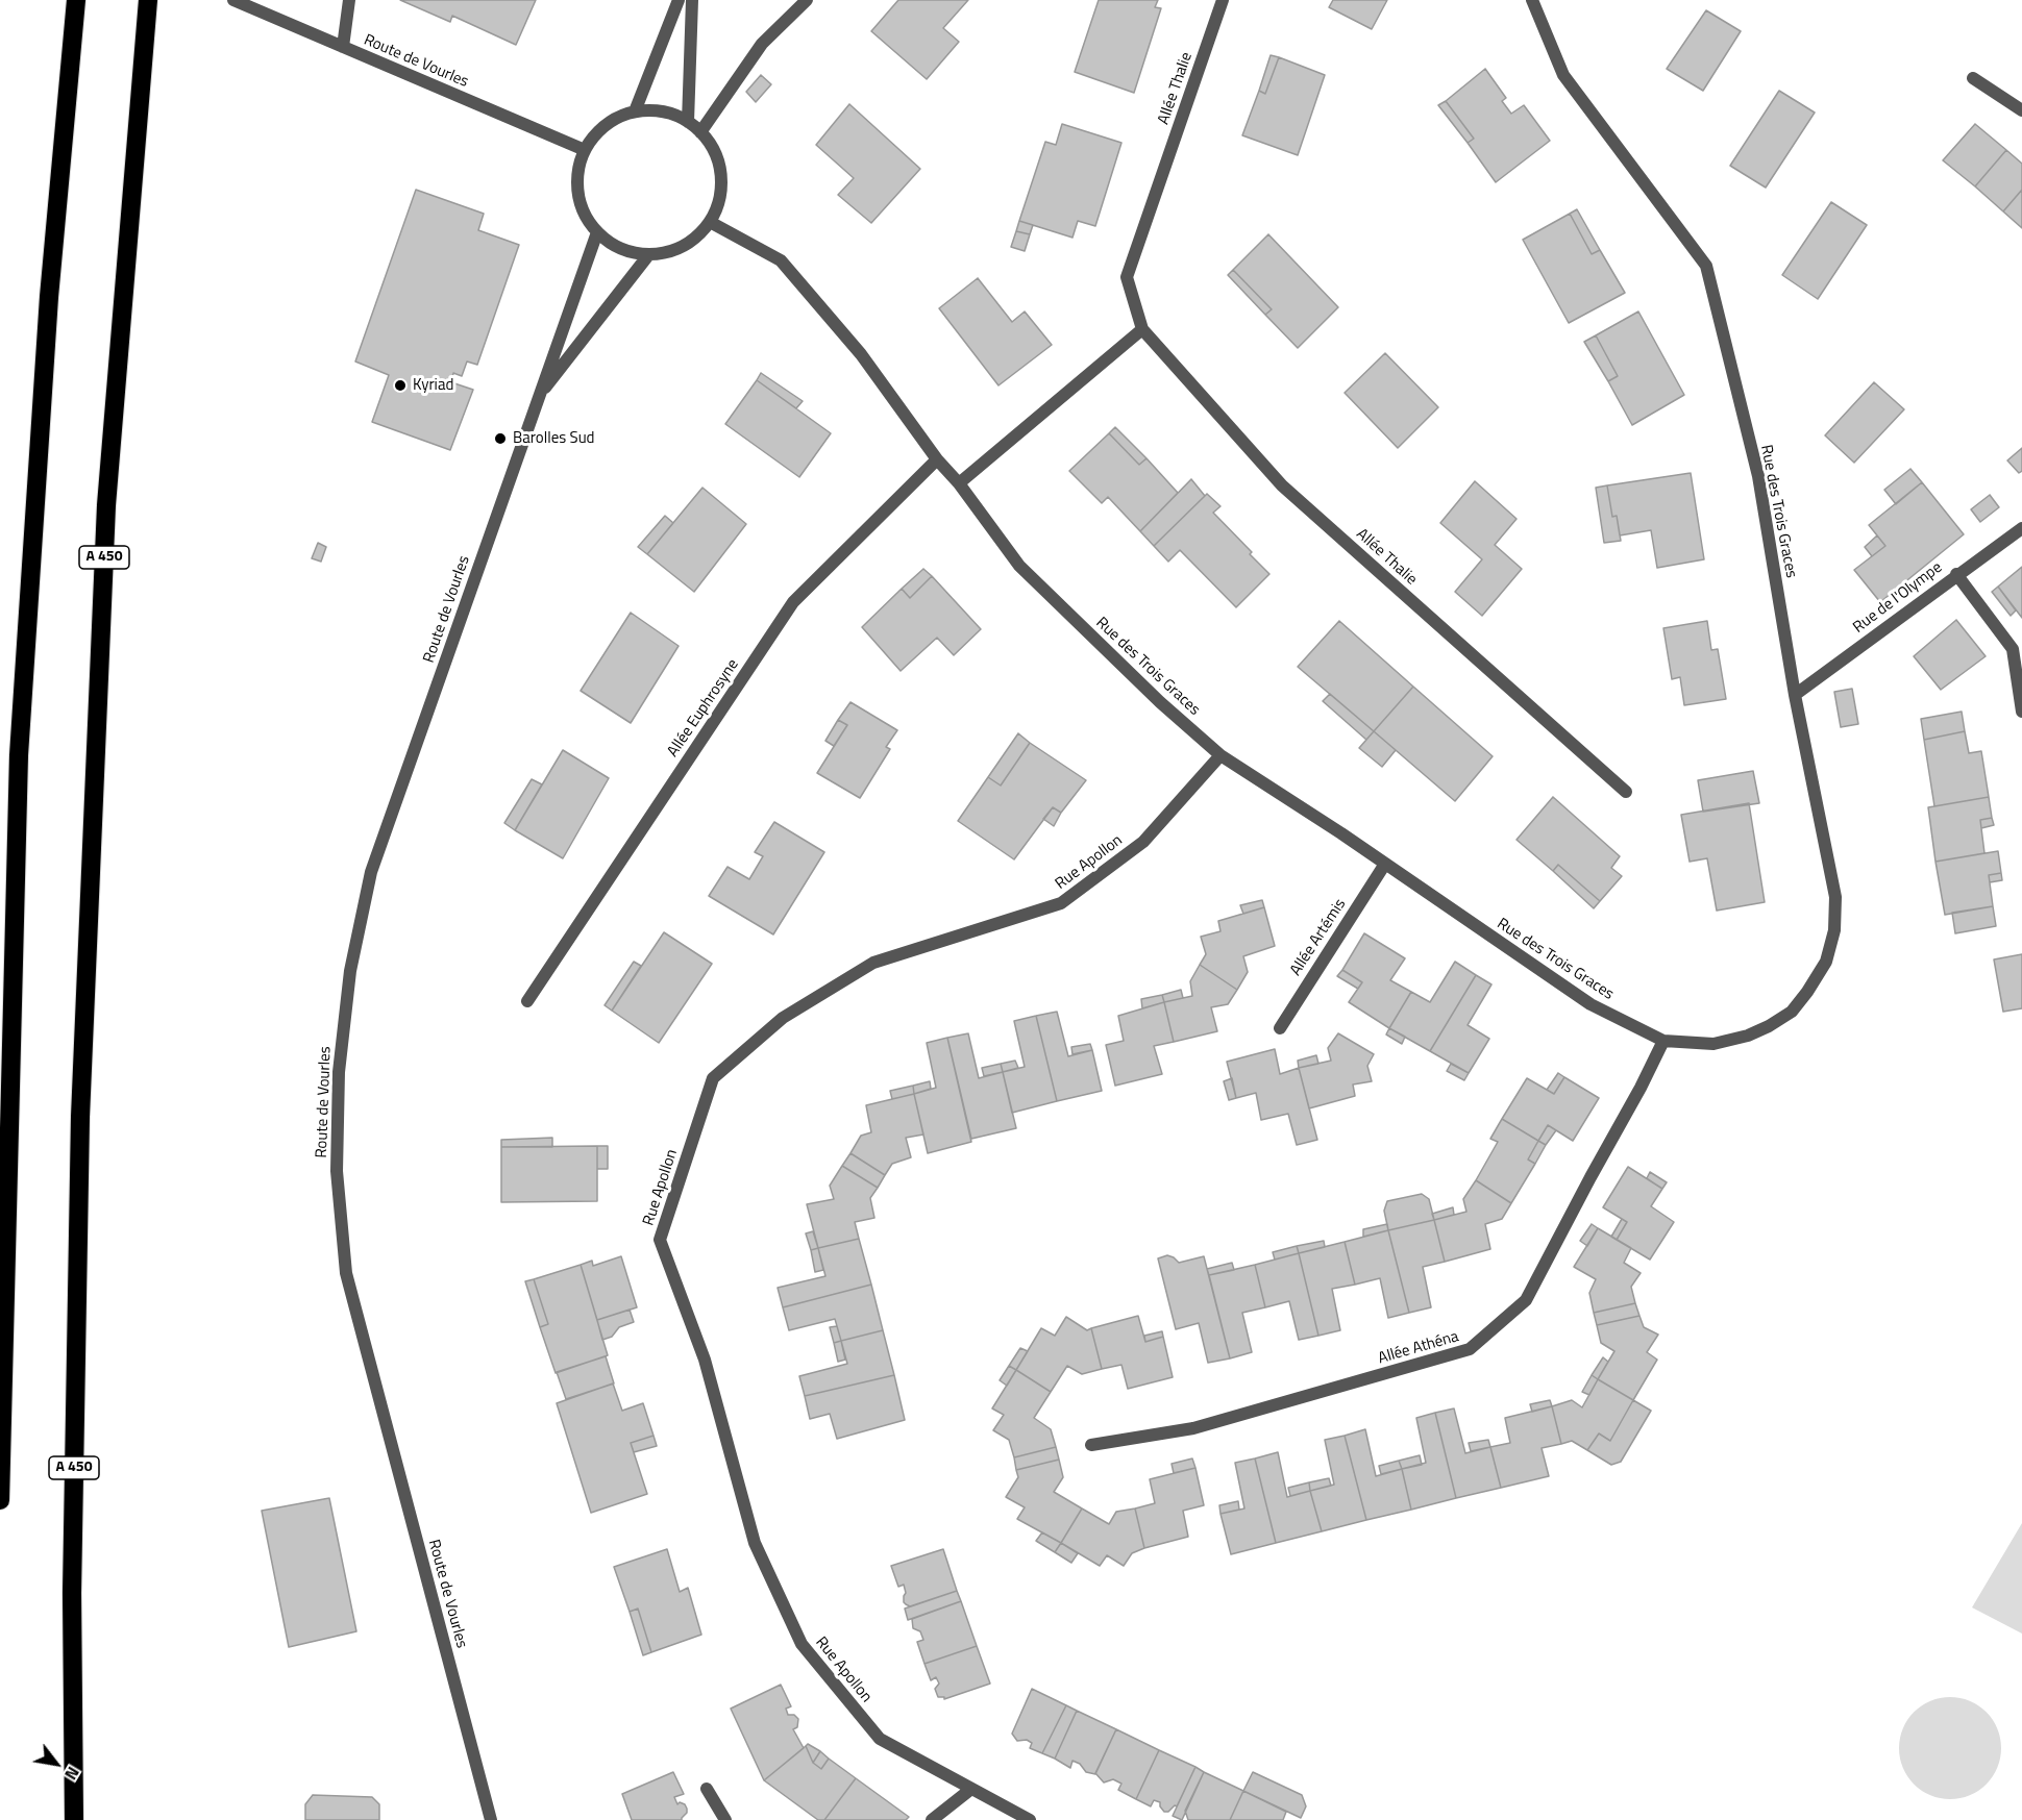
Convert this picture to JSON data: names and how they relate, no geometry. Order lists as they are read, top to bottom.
{
  "streets": {
    "highway": ["A 450"],
    "street": [
      "Route de Vourles",
      "Allée Thalie",
      "Rue des Trois Graces",
      "Rue de l'Olympe",
      "Allée Euphrosyne",
      "Rue Apollon",
      "Allée Artémis",
      "Allée Athéna"
    ]
  },
  "crossings": [
    ["Route de Vourles", "Rue des Trois Graces"],
    ["Rue des Trois Graces", "Rue de l'Olympe"],
    ["Rue des Trois Graces", "Allée Euphrosyne"],
    ["Rue des Trois Graces", "Rue Apollon"],
    ["Rue des Trois Graces", "Allée Artémis"],
    ["Rue des Trois Graces", "Allée Athéna"]
  ],
  "places": ["Kyriad", "Barolles Sud"],
  "north": "bottom right"
}
